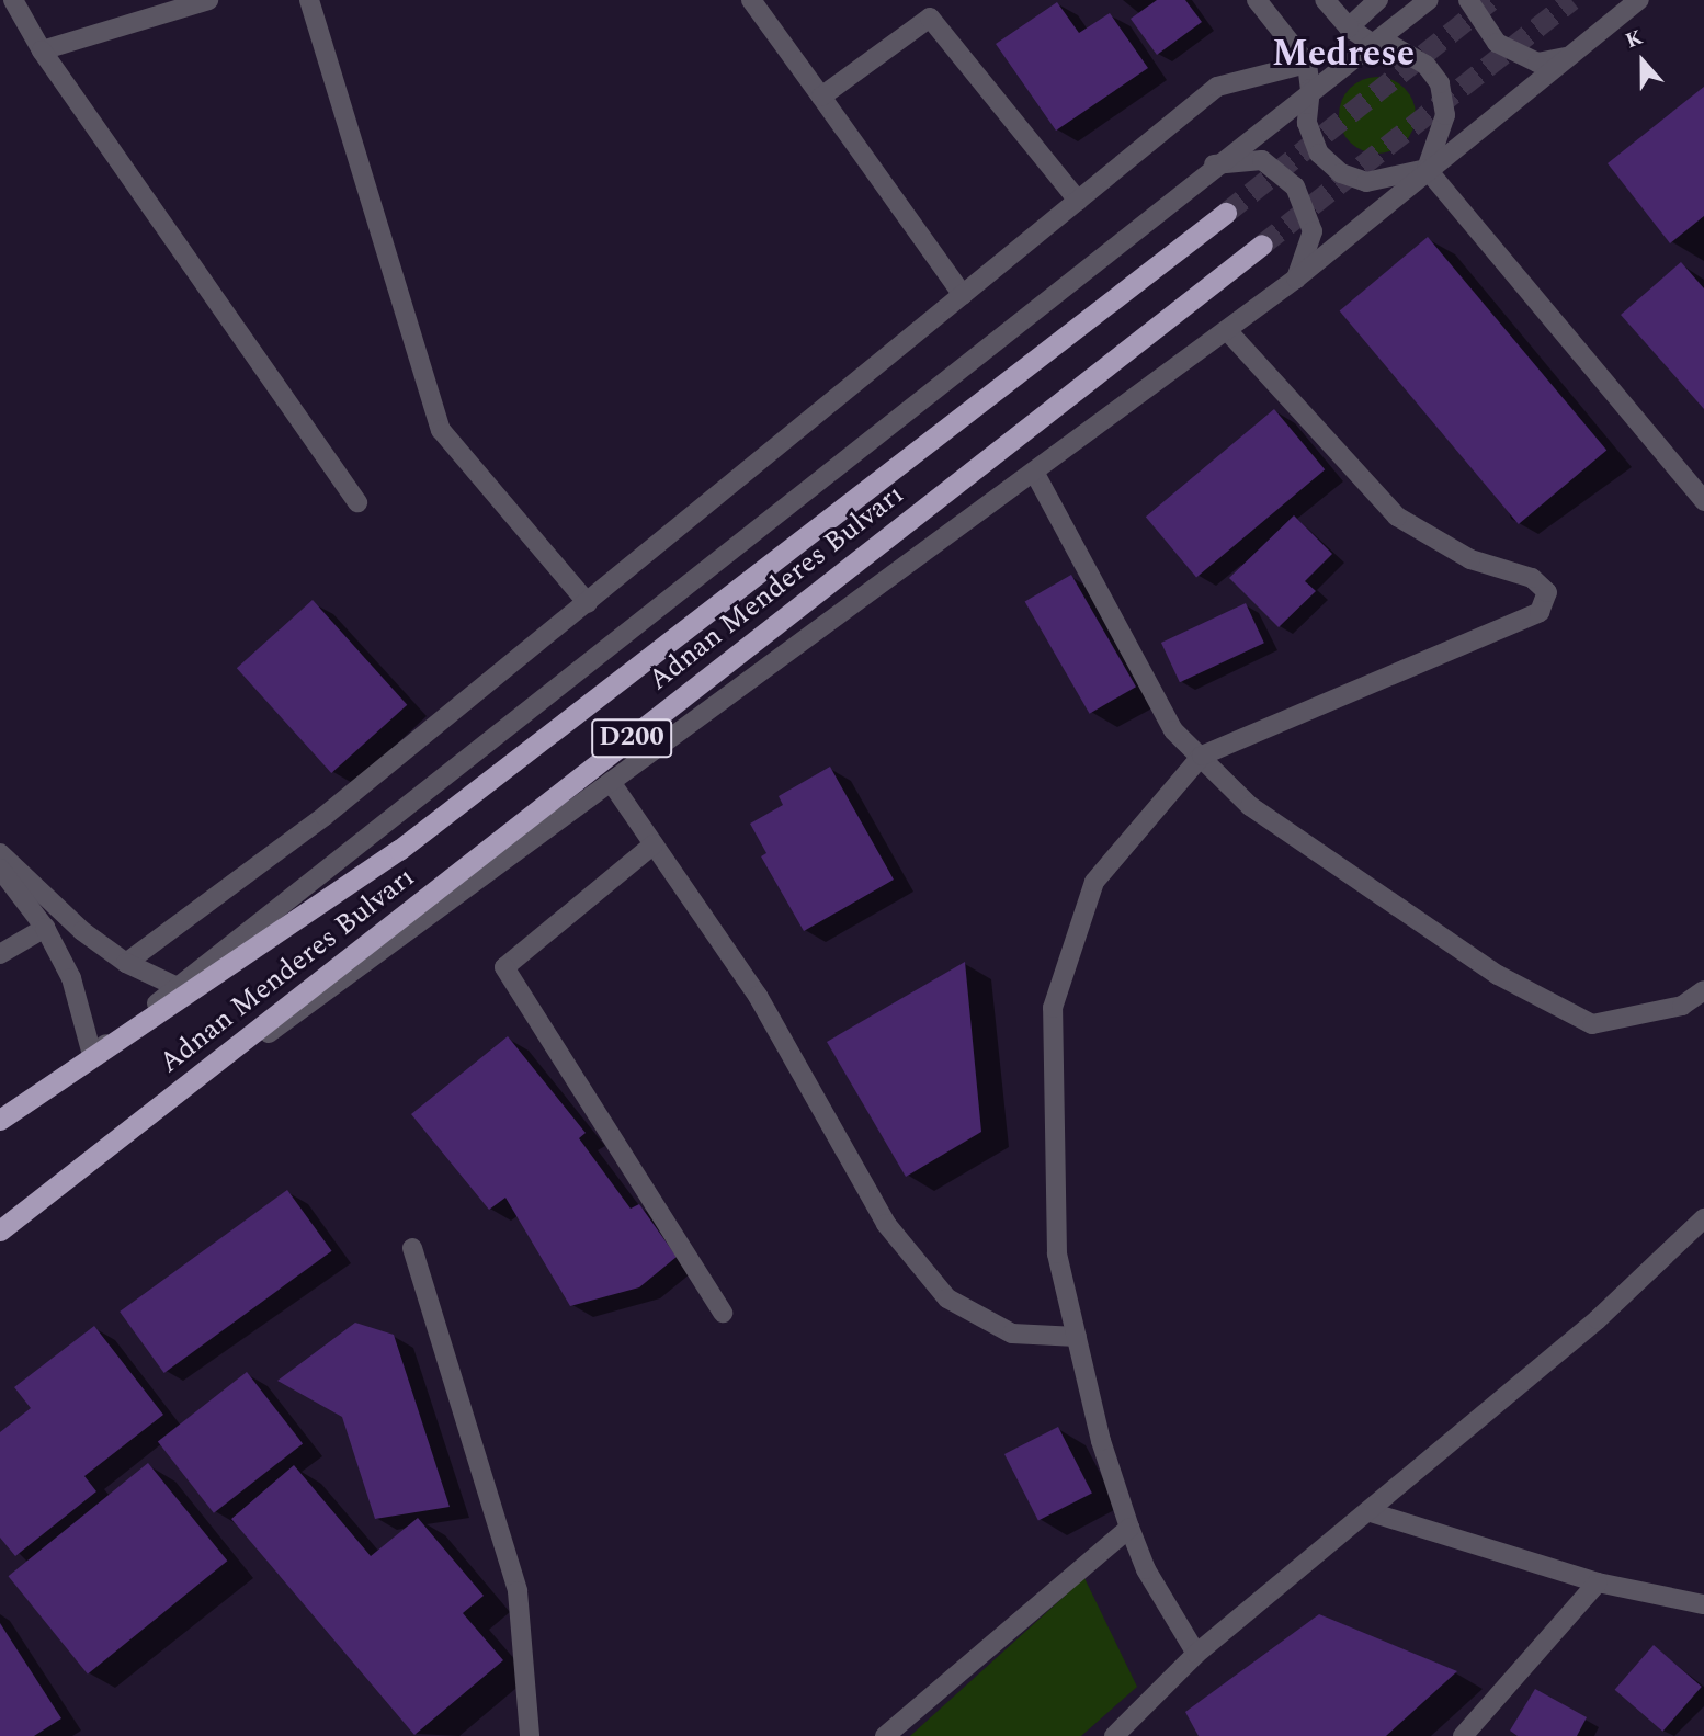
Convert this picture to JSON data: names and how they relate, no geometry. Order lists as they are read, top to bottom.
{
  "streets": {
    "highway": ["Adnan Menderes Bulvarı", "D200"]
  },
  "districts": ["Medrese"],
  "north": "top"
}
